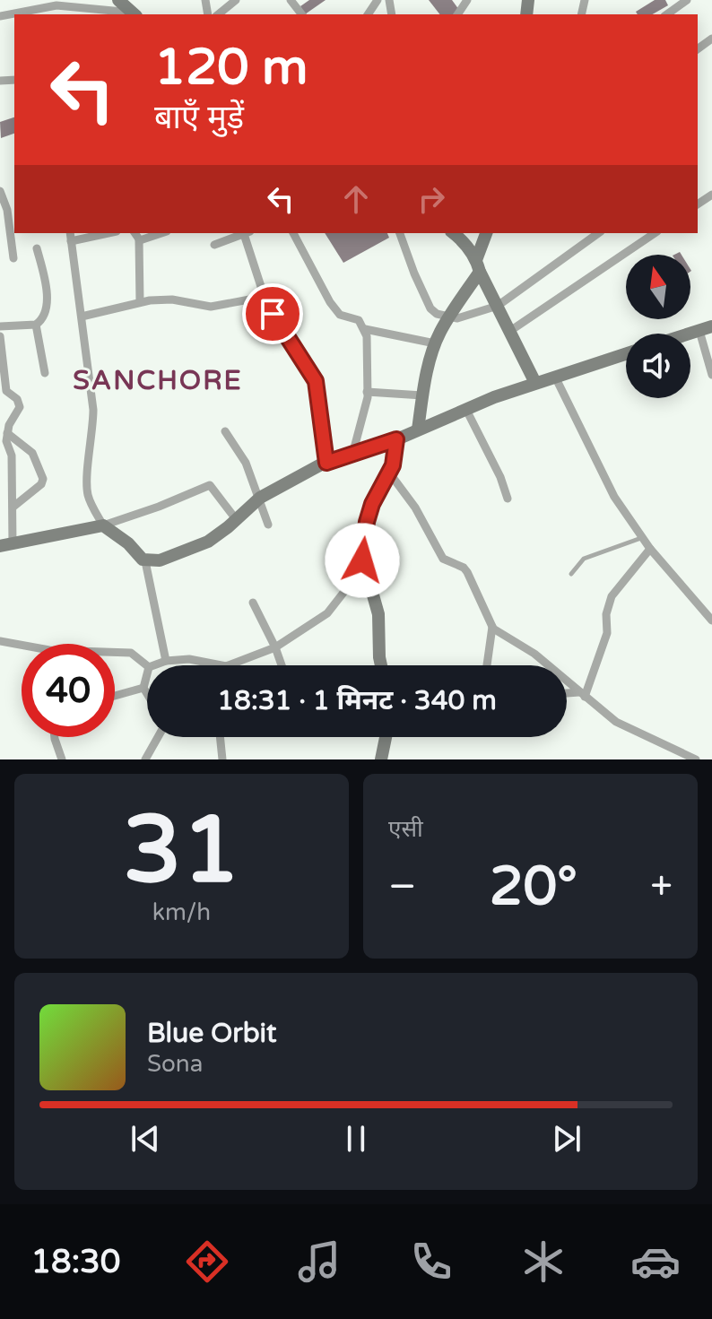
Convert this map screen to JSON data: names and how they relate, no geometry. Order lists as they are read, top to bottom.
{
  "districts": ["SANCHORE"],
  "north": "top",
  "page": {
    "turn": ["120 m", "बाएँ मुड़ें"],
    "limit": "40",
    "trip": "18:31 · 1 मिनट · 340 m",
    "tile": [
      ["31", "km/h"],
      "एसी"
    ],
    "heat": ["−", "20°", "+"],
    "song": ["Blue Orbit", "Sona"],
    "tabs": "18:30"
  }
}
